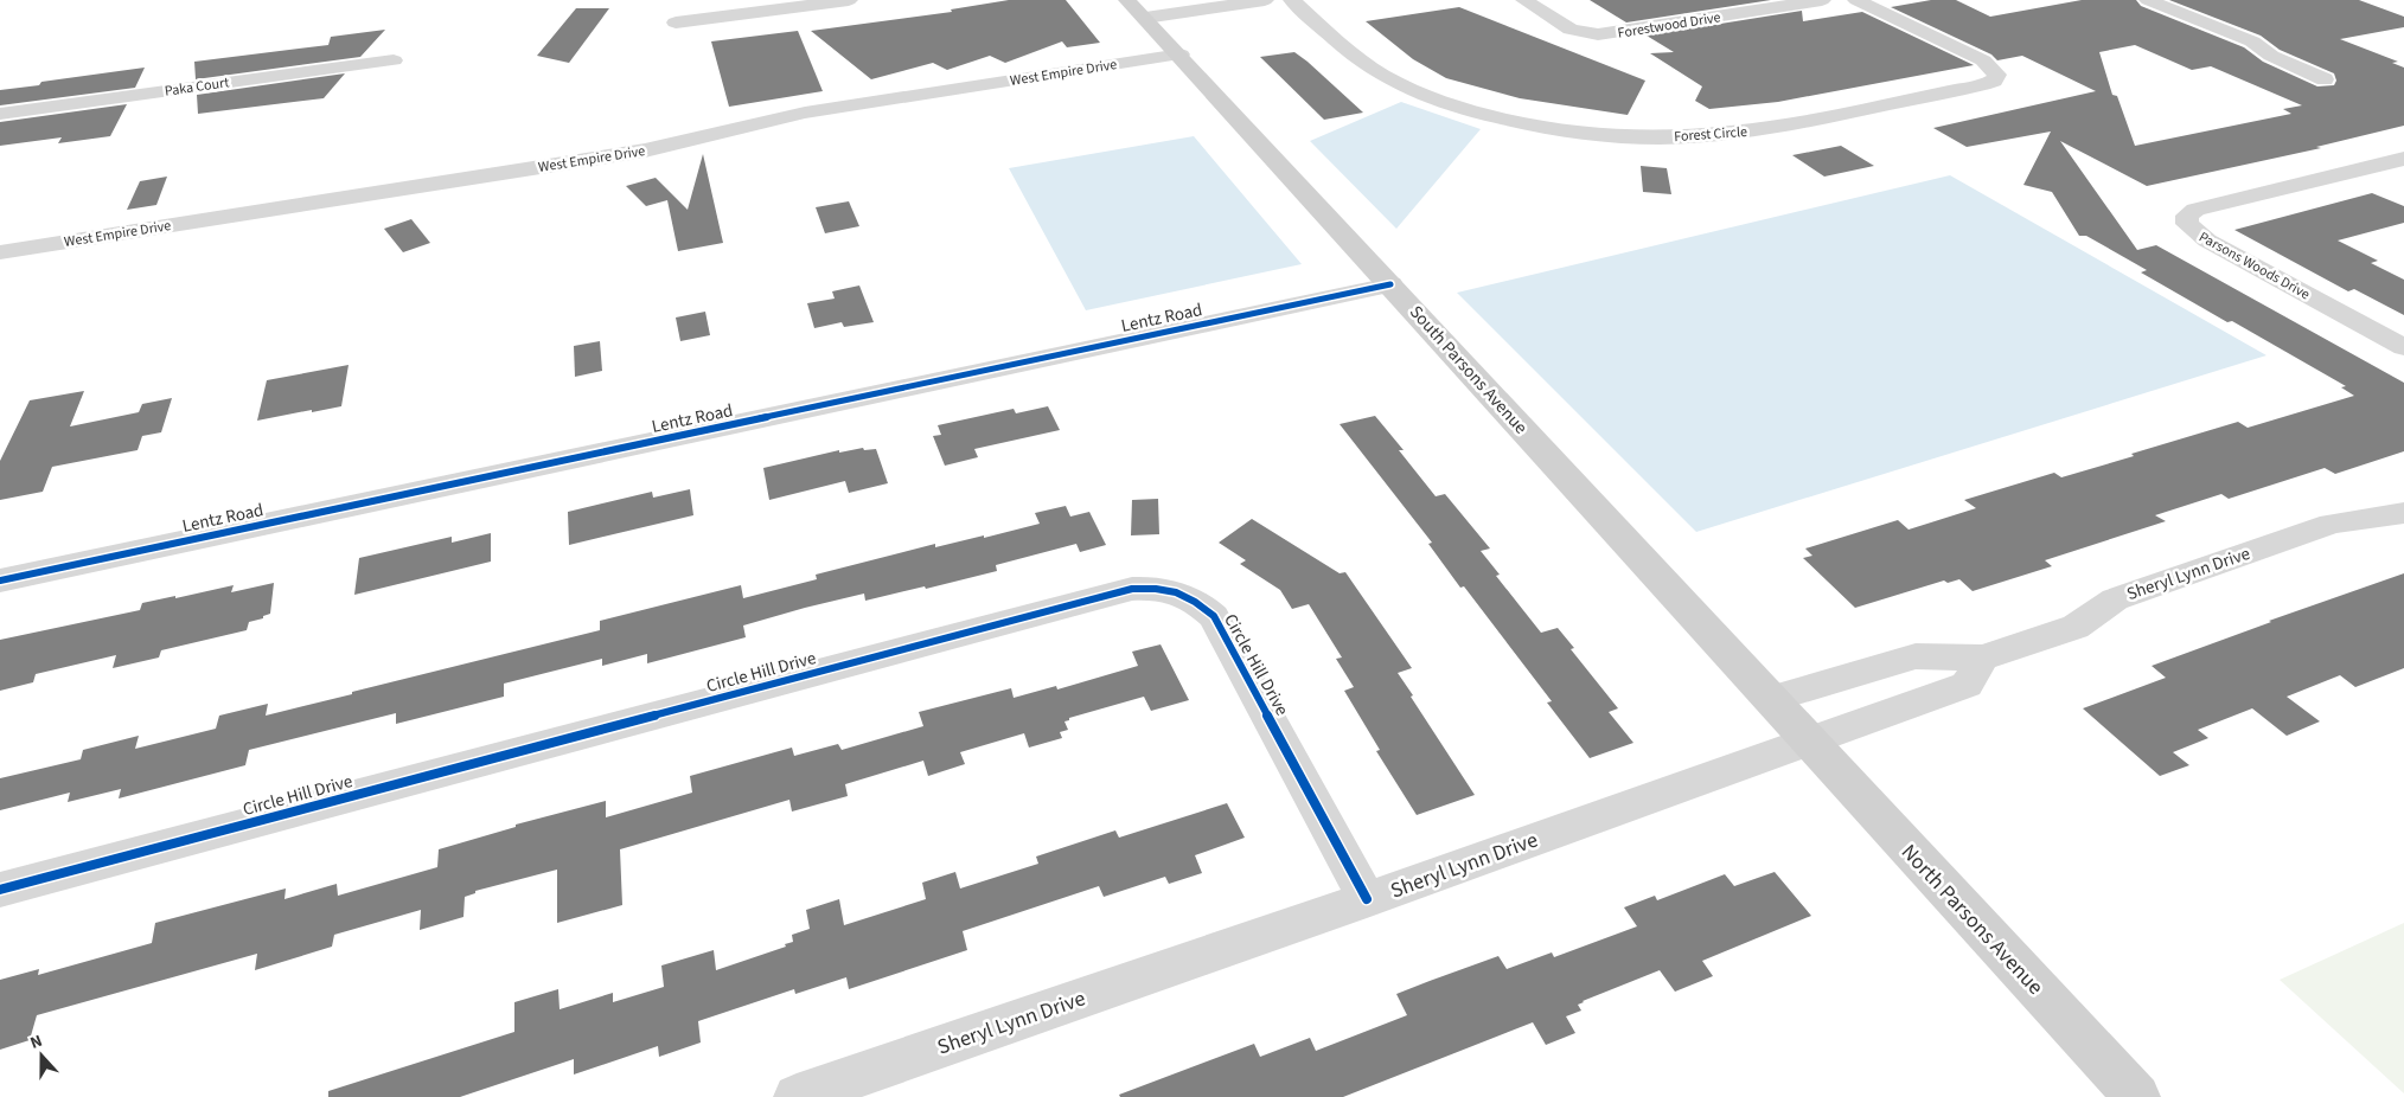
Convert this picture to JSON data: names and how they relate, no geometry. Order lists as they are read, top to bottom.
{
  "streets": {
    "main road": ["South Parsons Avenue", "North Parsons Avenue"],
    "street": [
      "Forestwood Drive",
      "West Empire Drive",
      "Paka Court",
      "Forest Circle",
      "Parsons Woods Drive",
      "Lentz Road",
      "Sheryl Lynn Drive",
      "Circle Hill Drive"
    ]
  },
  "crossings": [
    ["West Empire Drive", "South Parsons Avenue"],
    ["Lentz Road", "South Parsons Avenue"],
    ["South Parsons Avenue", "Sheryl Lynn Drive"],
    ["South Parsons Avenue", "North Parsons Avenue"],
    ["Sheryl Lynn Drive", "Circle Hill Drive"],
    ["Sheryl Lynn Drive", "North Parsons Avenue"]
  ],
  "north": "top"
}
